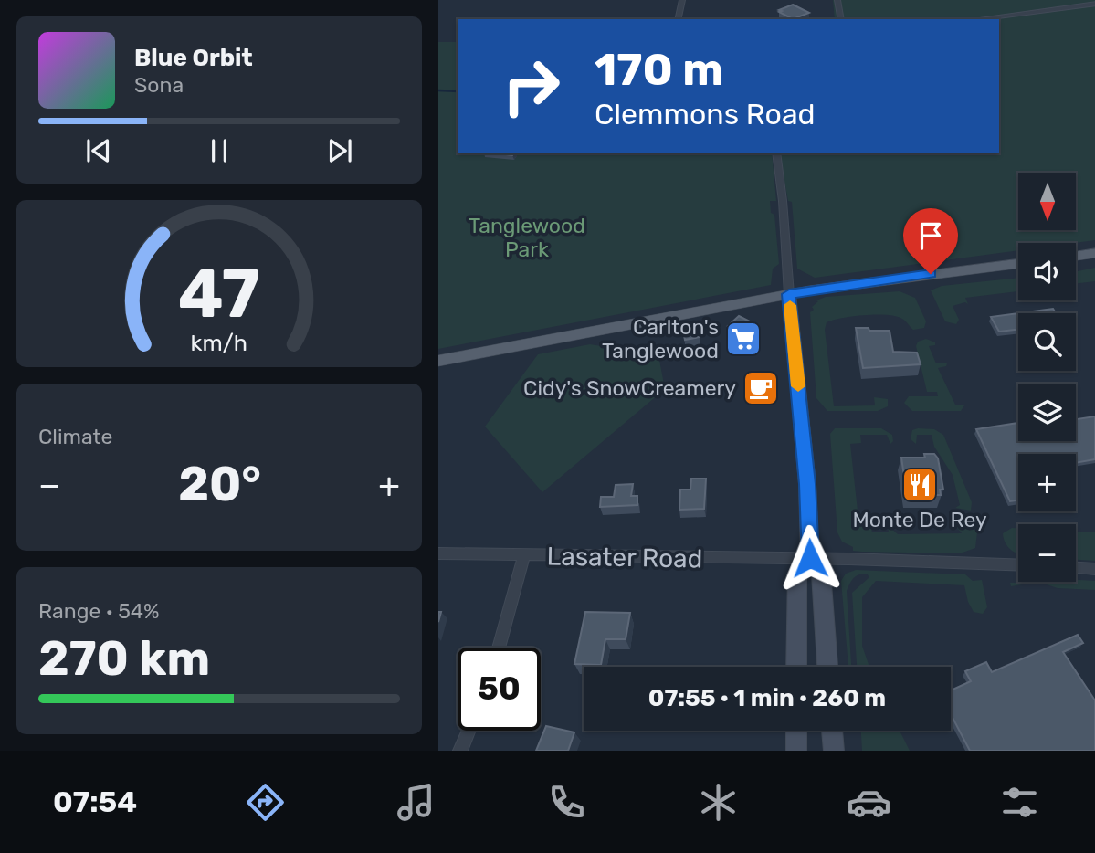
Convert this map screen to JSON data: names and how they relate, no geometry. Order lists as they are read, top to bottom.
{
  "streets": {
    "street": ["Lasater Road"]
  },
  "parks": ["Tanglewood Park"],
  "places": {
    "supermarket": ["Carlton's Tanglewood"],
    "cafe": ["Cidy's SnowCreamery"],
    "restaurant": ["Monte De Rey"]
  },
  "north": "bottom",
  "page": {
    "turn": ["170 m", "Clemmons Road"],
    "song": ["Blue Orbit", "Sona"],
    "map_buttons": ["+", "−"],
    "tile": [
      "Climate",
      ["Range · 54%", "270 km"]
    ],
    "heat": ["−", "20°", "+"],
    "limit": "50",
    "trip": "07:55 · 1 min · 260 m",
    "tabs": "07:54",
    "gauge": ["47", "km/h"]
  }
}
